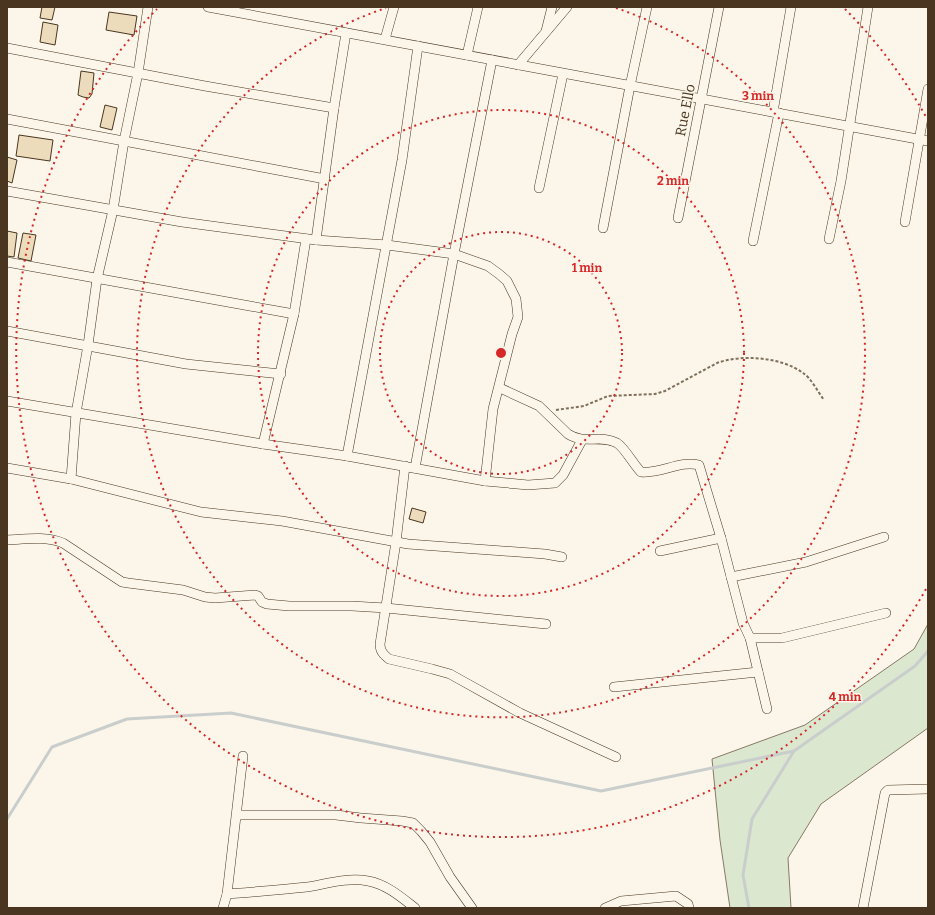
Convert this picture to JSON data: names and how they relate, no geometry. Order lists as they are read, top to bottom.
{
  "streets": {
    "street": ["Rue Ello"]
  },
  "rings": [
    "3 min",
    "2 min",
    "1 min",
    "4 min"
  ]
}
